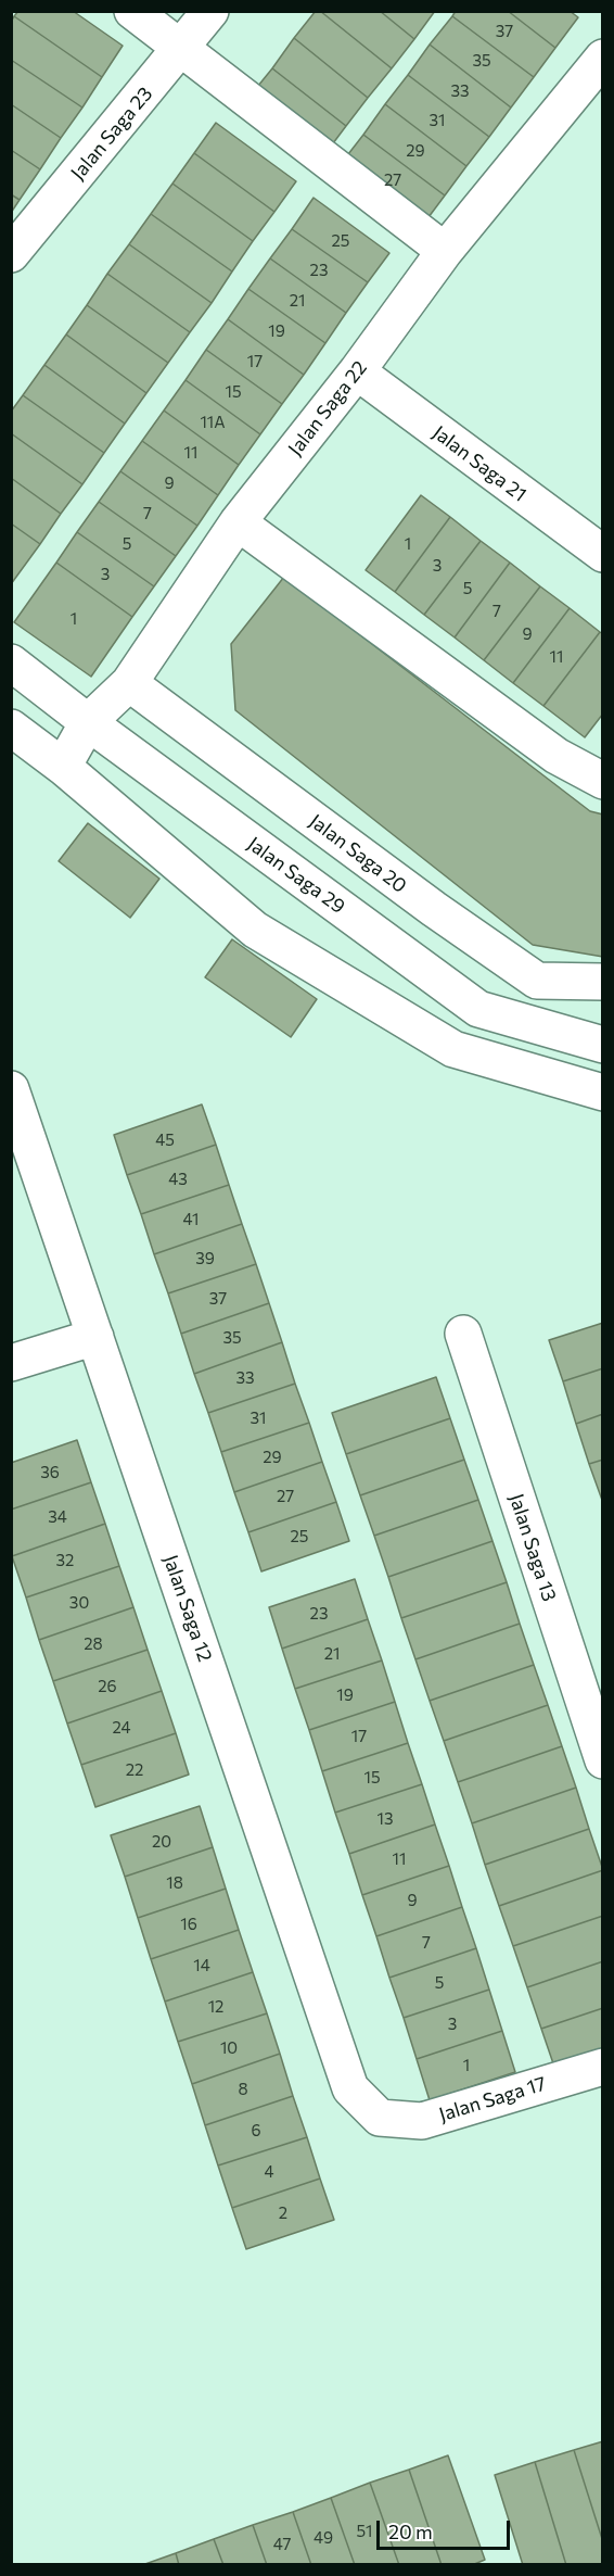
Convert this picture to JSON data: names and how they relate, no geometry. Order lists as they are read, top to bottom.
{
  "streets": {
    "street": [
      "Jalan Saga 23",
      "Jalan Saga 22",
      "Jalan Saga 21",
      "Jalan Saga 20",
      "Jalan Saga 29",
      "Jalan Saga 13",
      "Jalan Saga 12",
      "Jalan Saga 17"
    ]
  },
  "crossings": [
    ["Jalan Saga 22", "Jalan Saga 21"],
    ["Jalan Saga 22", "Jalan Saga 20"],
    ["Jalan Saga 22", "Jalan Saga 29"],
    ["Jalan Saga 12", "Jalan Saga 17"]
  ],
  "house_numbers": [
    "37",
    "35",
    "33",
    "31",
    "29",
    "27",
    "25",
    "23",
    "21",
    "19",
    "17",
    "15",
    "11A",
    "11",
    "9",
    "7",
    "5",
    "1",
    "3",
    "3",
    "5",
    "7",
    "1",
    "9",
    "11",
    "45",
    "43",
    "41",
    "39",
    "37",
    "35",
    "33",
    "31",
    "29",
    "36",
    "27",
    "34",
    "25",
    "32",
    "30",
    "23",
    "28",
    "21",
    "26",
    "19",
    "24",
    "17",
    "22",
    "15",
    "13",
    "20",
    "11",
    "18",
    "9",
    "16",
    "7",
    "14",
    "5",
    "12",
    "3",
    "10",
    "1",
    "8",
    "6",
    "4",
    "2",
    "51",
    "49",
    "47"
  ],
  "scale_bar": "20 m"
}
